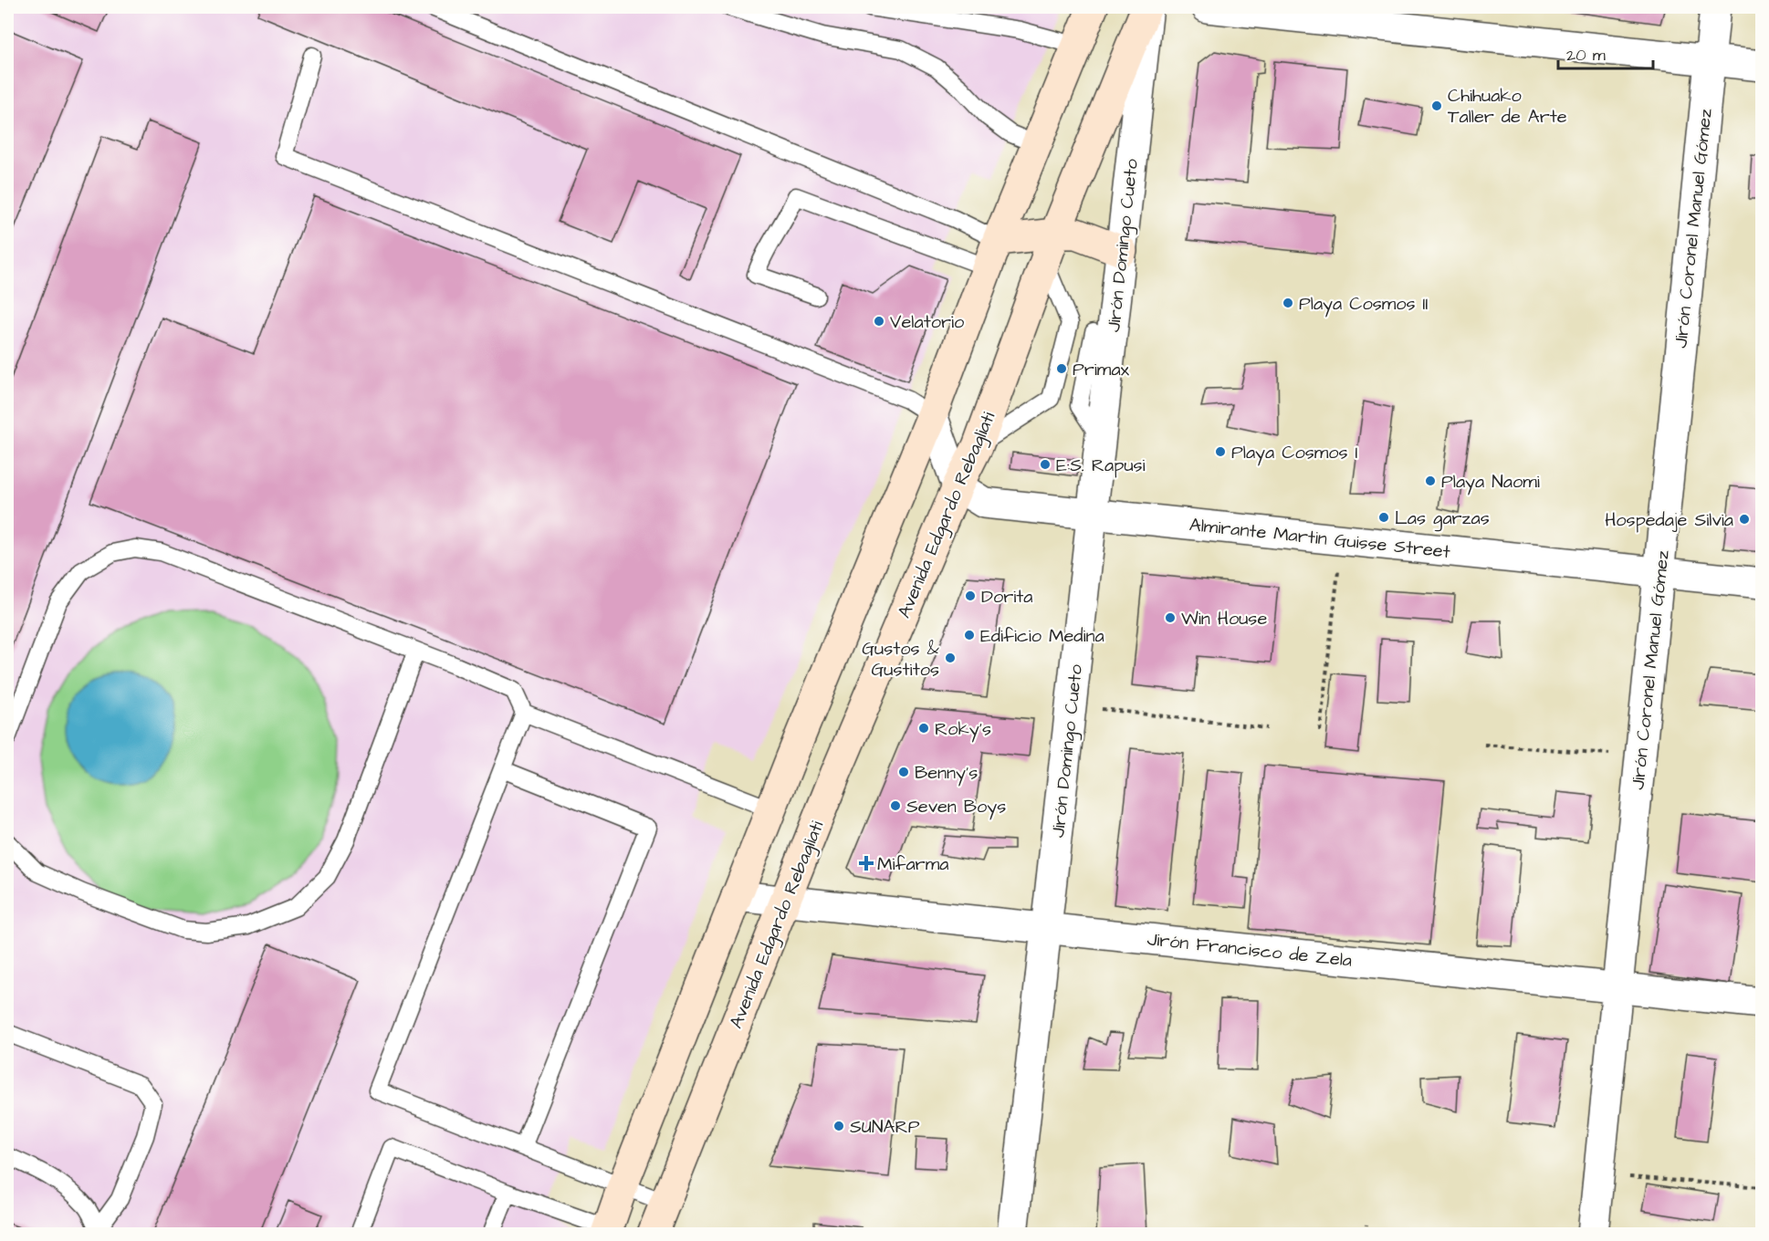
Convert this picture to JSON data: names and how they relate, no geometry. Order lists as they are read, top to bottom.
{
  "streets": {
    "street": [
      "Jirón Coronel Manuel Gómez",
      "Jirón Domingo Cueto",
      "Avenida Edgardo Rebagliati",
      "Almirante Martin Guisse Street",
      "Jirón Francisco de Zela"
    ]
  },
  "crossings": [
    ["Jirón Coronel Manuel Gómez", "Almirante Martin Guisse Street"],
    ["Jirón Coronel Manuel Gómez", "Jirón Francisco de Zela"],
    ["Jirón Domingo Cueto", "Avenida Edgardo Rebagliati"],
    ["Jirón Domingo Cueto", "Almirante Martin Guisse Street"],
    ["Jirón Domingo Cueto", "Jirón Francisco de Zela"],
    ["Avenida Edgardo Rebagliati", "Almirante Martin Guisse Street"],
    ["Avenida Edgardo Rebagliati", "Jirón Francisco de Zela"]
  ],
  "places": {
    "other": [
      "Chihuako Taller de Arte",
      "Playa Cosmos II",
      "Velatorio",
      "Primax",
      "Playa Cosmos I",
      "E:S. Rapusi",
      "Playa Naomi",
      "Las garzas",
      "Hospedaje Silvia",
      "Dorita",
      "Win House",
      "Edificio Medina",
      "Gustos & Gustitos",
      "Roky's",
      "Benny's",
      "Seven Boys",
      "SUNARP"
    ],
    "health": ["Mifarma"]
  },
  "scale_bar": "20 m"
}
